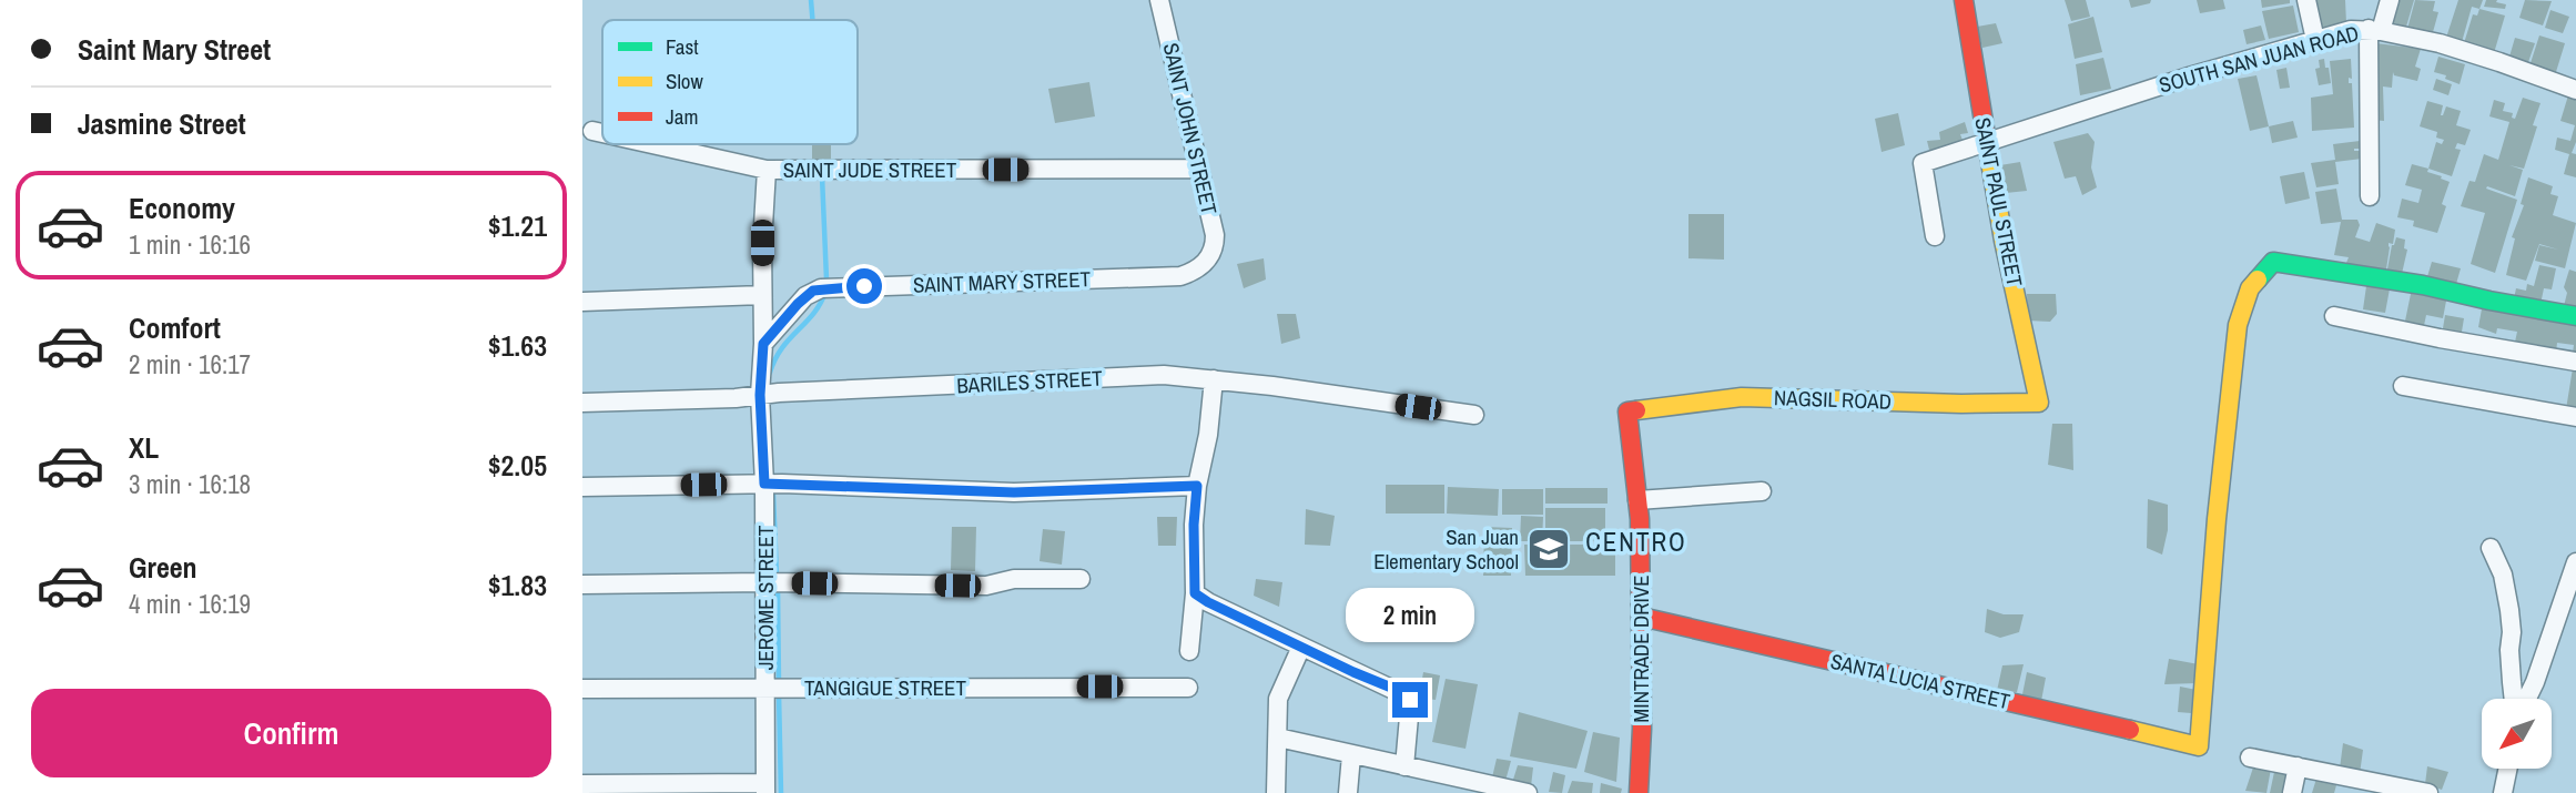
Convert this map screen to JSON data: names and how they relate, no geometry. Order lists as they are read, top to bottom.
{
  "streets": {
    "street": [
      "SOUTH SAN JUAN ROAD",
      "SAINT JOHN STREET",
      "SAINT JUDE STREET",
      "SAINT PAUL STREET",
      "SAINT MARY STREET",
      "BARILES STREET",
      "NAGSIL ROAD",
      "JEROME STREET",
      "MINTRADE DRIVE",
      "SANTA LUCIA STREET",
      "TANGIGUE STREET"
    ]
  },
  "crossings": [
    ["SOUTH SAN JUAN ROAD", "SAINT PAUL STREET"],
    ["SAINT JOHN STREET", "SAINT JUDE STREET"],
    ["SAINT JOHN STREET", "SAINT MARY STREET"],
    ["SAINT JUDE STREET", "JEROME STREET"],
    ["SAINT PAUL STREET", "NAGSIL ROAD"],
    ["SAINT MARY STREET", "JEROME STREET"],
    ["BARILES STREET", "JEROME STREET"],
    ["NAGSIL ROAD", "MINTRADE DRIVE"],
    ["JEROME STREET", "TANGIGUE STREET"],
    ["MINTRADE DRIVE", "SANTA LUCIA STREET"]
  ],
  "districts": ["CENTRO"],
  "places": {
    "school or university": ["San Juan Elementary School"]
  },
  "legend": ["Fast", "Slow", "Jam"],
  "north": "bottom left",
  "page": {
    "banner": ["Saint Mary Street", "Jasmine Street"],
    "list": [
      {
        "name": "Economy",
        "note": "1 min · 16:16",
        "value": "$1.21"
      },
      {
        "name": "Comfort",
        "note": "2 min · 16:17",
        "value": "$1.63"
      },
      {
        "name": "XL",
        "note": "3 min · 16:18",
        "value": "$2.05"
      },
      {
        "name": "Green",
        "note": "4 min · 16:19",
        "value": "$1.83"
      }
    ],
    "bubble": "2 min",
    "buttons": "Confirm"
  }
}
